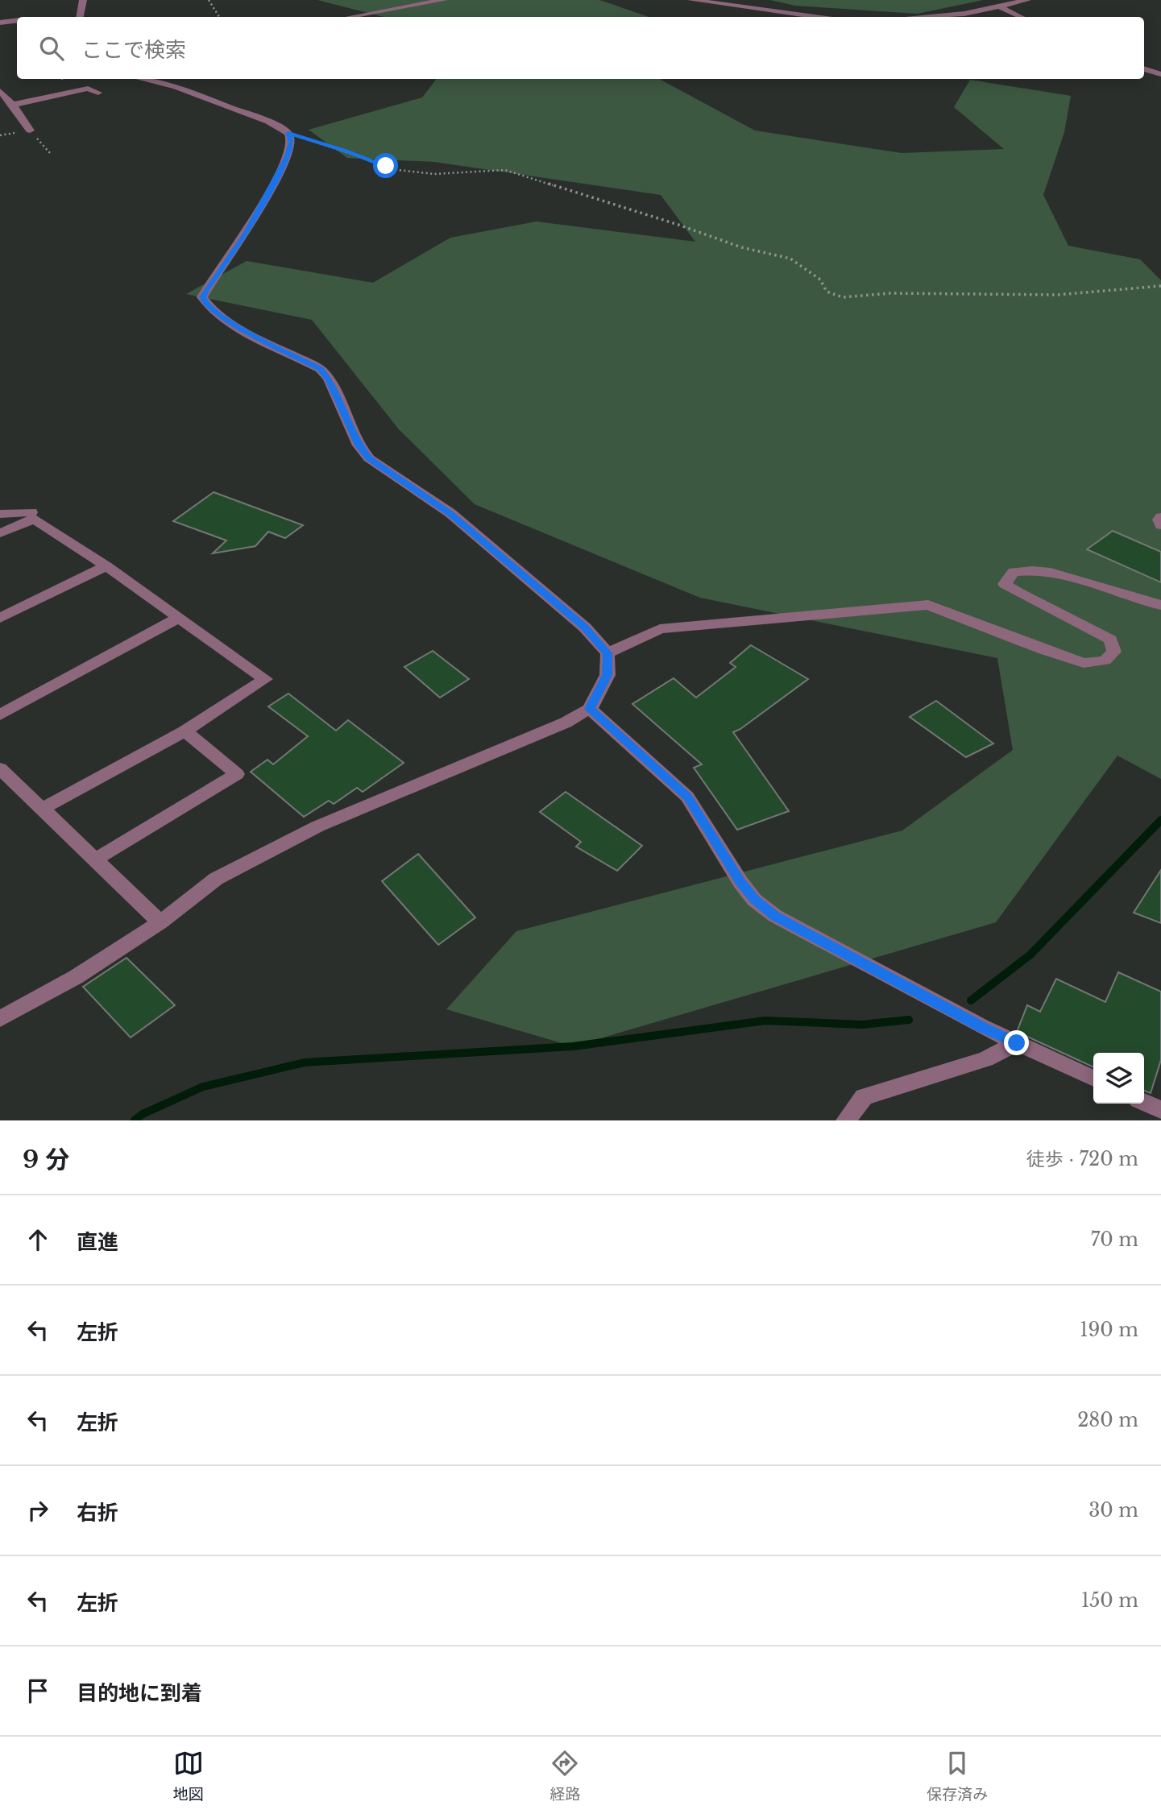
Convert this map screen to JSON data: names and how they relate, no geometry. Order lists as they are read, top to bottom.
{
  "page": {
    "search": "ここで検索",
    "heading": ["9 分", "徒歩 · 720 m"],
    "list": [
      ["直進", "70 m"],
      ["左折", "190 m"],
      ["左折", "280 m"],
      ["右折", "30 m"],
      ["左折", "150 m"],
      "目的地に到着"
    ],
    "nav": ["地図", "経路", "保存済み"]
  }
}
